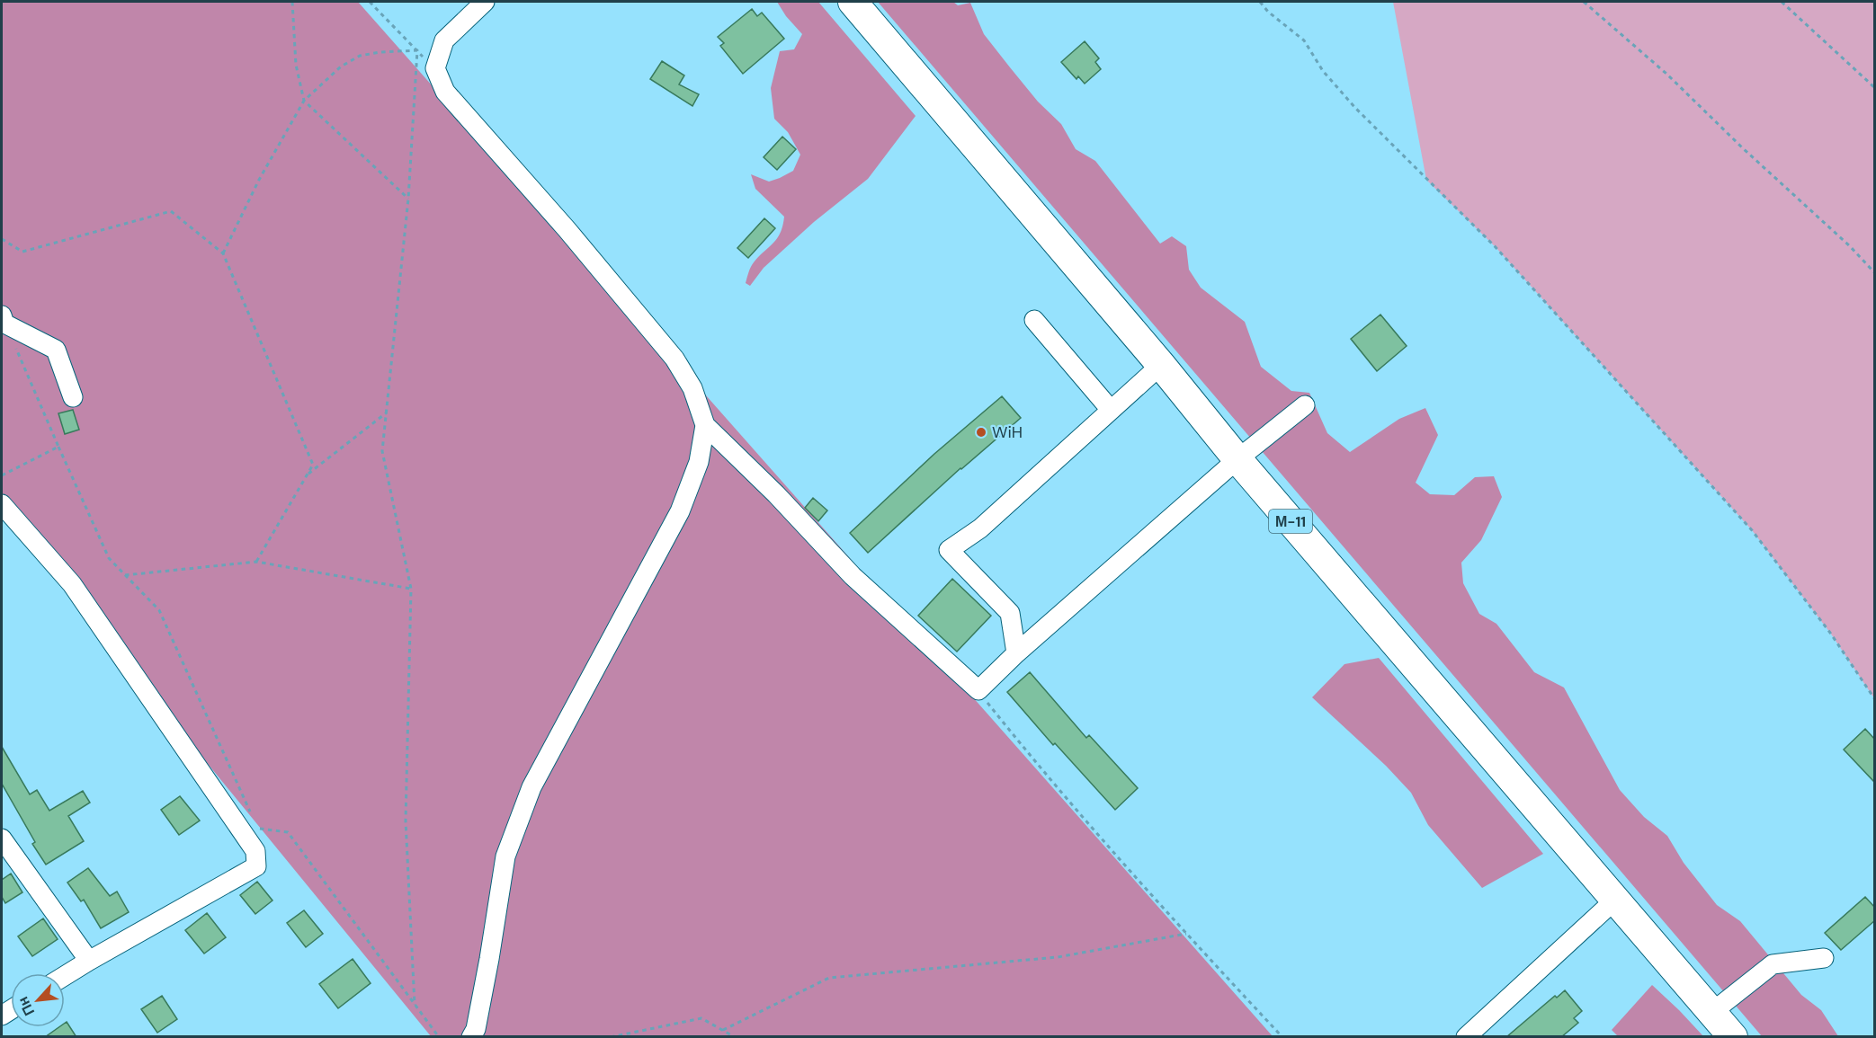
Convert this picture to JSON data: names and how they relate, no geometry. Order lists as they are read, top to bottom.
{
  "streets": {
    "highway": ["М-11"]
  },
  "places": ["WiH"],
  "north": "bottom left"
}
